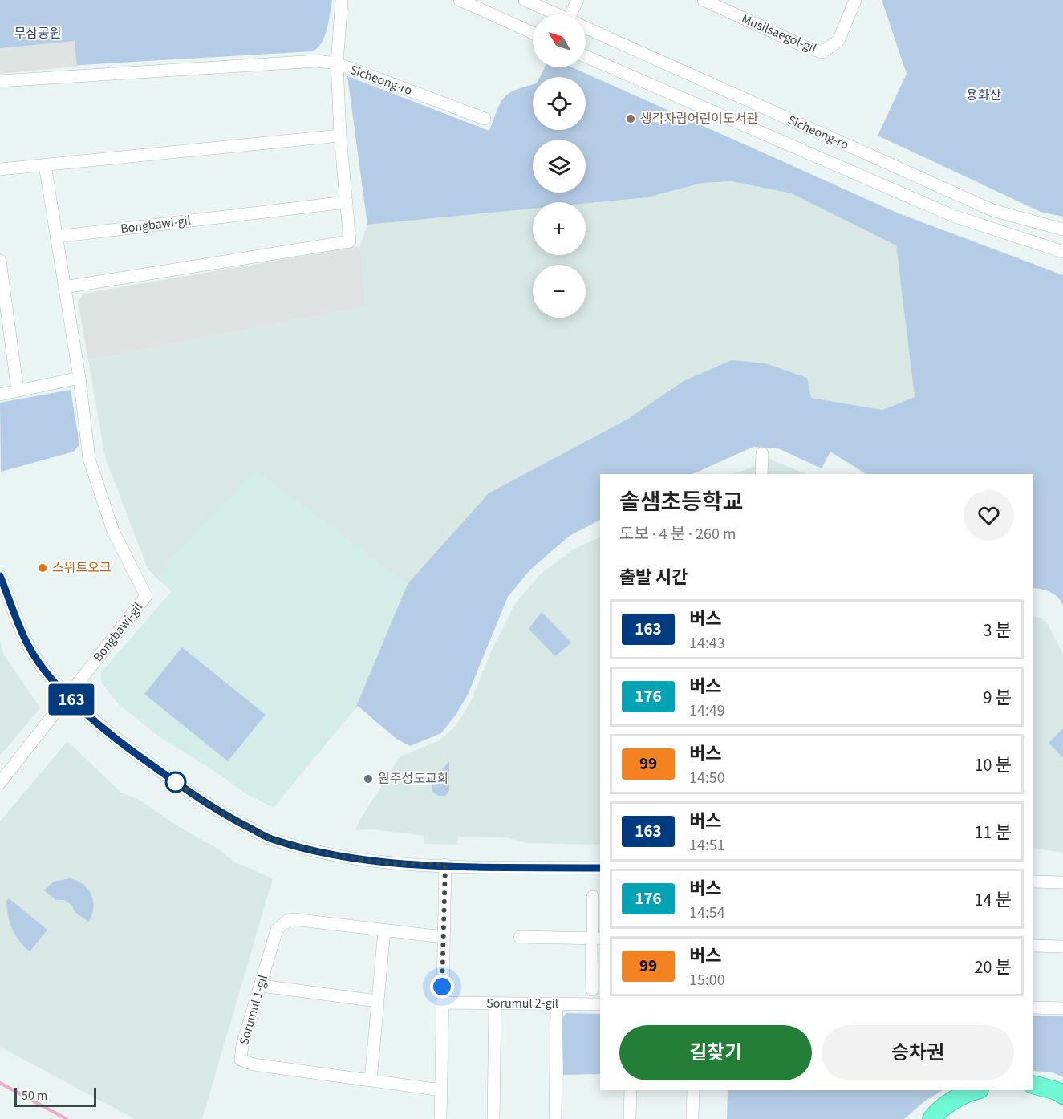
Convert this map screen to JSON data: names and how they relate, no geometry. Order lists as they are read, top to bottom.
{
  "streets": {
    "street": [
      "Musilsaegol-gil",
      "Sicheong-ro",
      "Bongbawi-gil",
      "Sorumul 2-gil",
      "Sorumul 1-gil"
    ]
  },
  "parks": ["무삼공원", "용화산"],
  "places": ["생각자람어린이도서관", "스위트오크", "원주성도교회"],
  "lines": ["bus line 163"],
  "scale_bar": "50 m",
  "north": "top left",
  "page": {
    "on_map": "163",
    "map_buttons": ["+", "−"],
    "heading": [
      ["솔샘초등학교", "도보 · 4 분 · 260 m"],
      "출발 시간"
    ],
    "list": [
      {
        "mark": "163",
        "name": "버스",
        "note": "14:43",
        "value": "3 분"
      },
      {
        "mark": "176",
        "name": "버스",
        "note": "14:49",
        "value": "9 분"
      },
      {
        "mark": "99",
        "name": "버스",
        "note": "14:50",
        "value": "10 분"
      },
      {
        "mark": "163",
        "name": "버스",
        "note": "14:51",
        "value": "11 분"
      },
      {
        "mark": "176",
        "name": "버스",
        "note": "14:54",
        "value": "14 분"
      },
      {
        "mark": "99",
        "name": "버스",
        "note": "15:00",
        "value": "20 분"
      }
    ],
    "buttons": ["길찾기", "승차권"],
    "scale": "50 m"
  }
}
